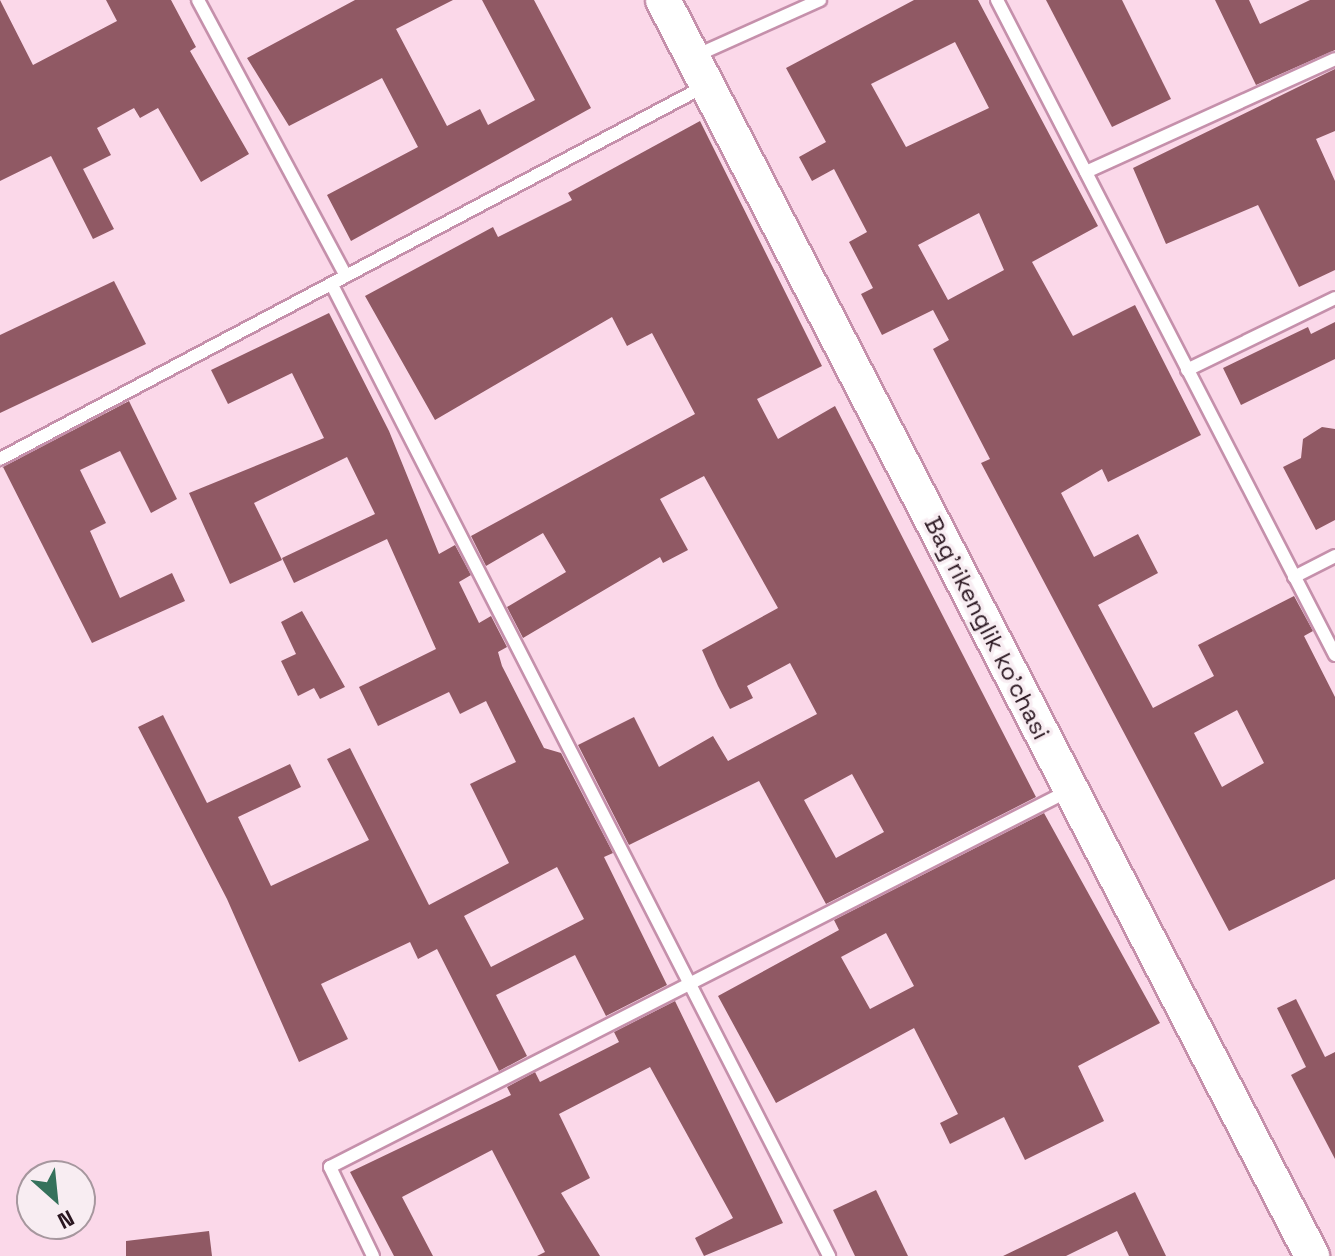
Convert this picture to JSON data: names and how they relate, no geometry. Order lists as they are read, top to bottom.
{
  "streets": {
    "main road": ["Bag'rikenglik ko'chasi"]
  },
  "north": "bottom right"
}
